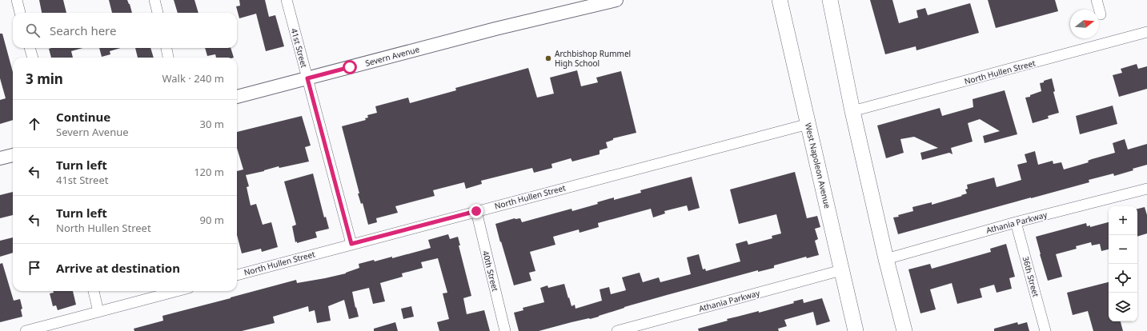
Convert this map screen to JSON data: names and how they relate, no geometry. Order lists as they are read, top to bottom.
{
  "streets": {
    "main road": ["West Napoleon Avenue"],
    "street": [
      "41st Street",
      "Severn Avenue",
      "North Hullen Street",
      "Athania Parkway",
      "40th Street",
      "36th Street"
    ]
  },
  "crossings": [
    ["41st Street", "Severn Avenue"],
    ["41st Street", "North Hullen Street"],
    ["North Hullen Street", "West Napoleon Avenue"],
    ["North Hullen Street", "40th Street"],
    ["West Napoleon Avenue", "Athania Parkway"],
    ["Athania Parkway", "36th Street"]
  ],
  "places": ["Archbishop Rummel High School"],
  "north": "right",
  "page": {
    "search": "Search here",
    "heading": ["3 min", "Walk · 240 m"],
    "list": [
      ["Continue", "Severn Avenue", "30 m"],
      ["Turn left", "41st Street", "120 m"],
      ["Turn left", "North Hullen Street", "90 m"],
      "Arrive at destination"
    ],
    "map_buttons": ["+", "−"]
  }
}
